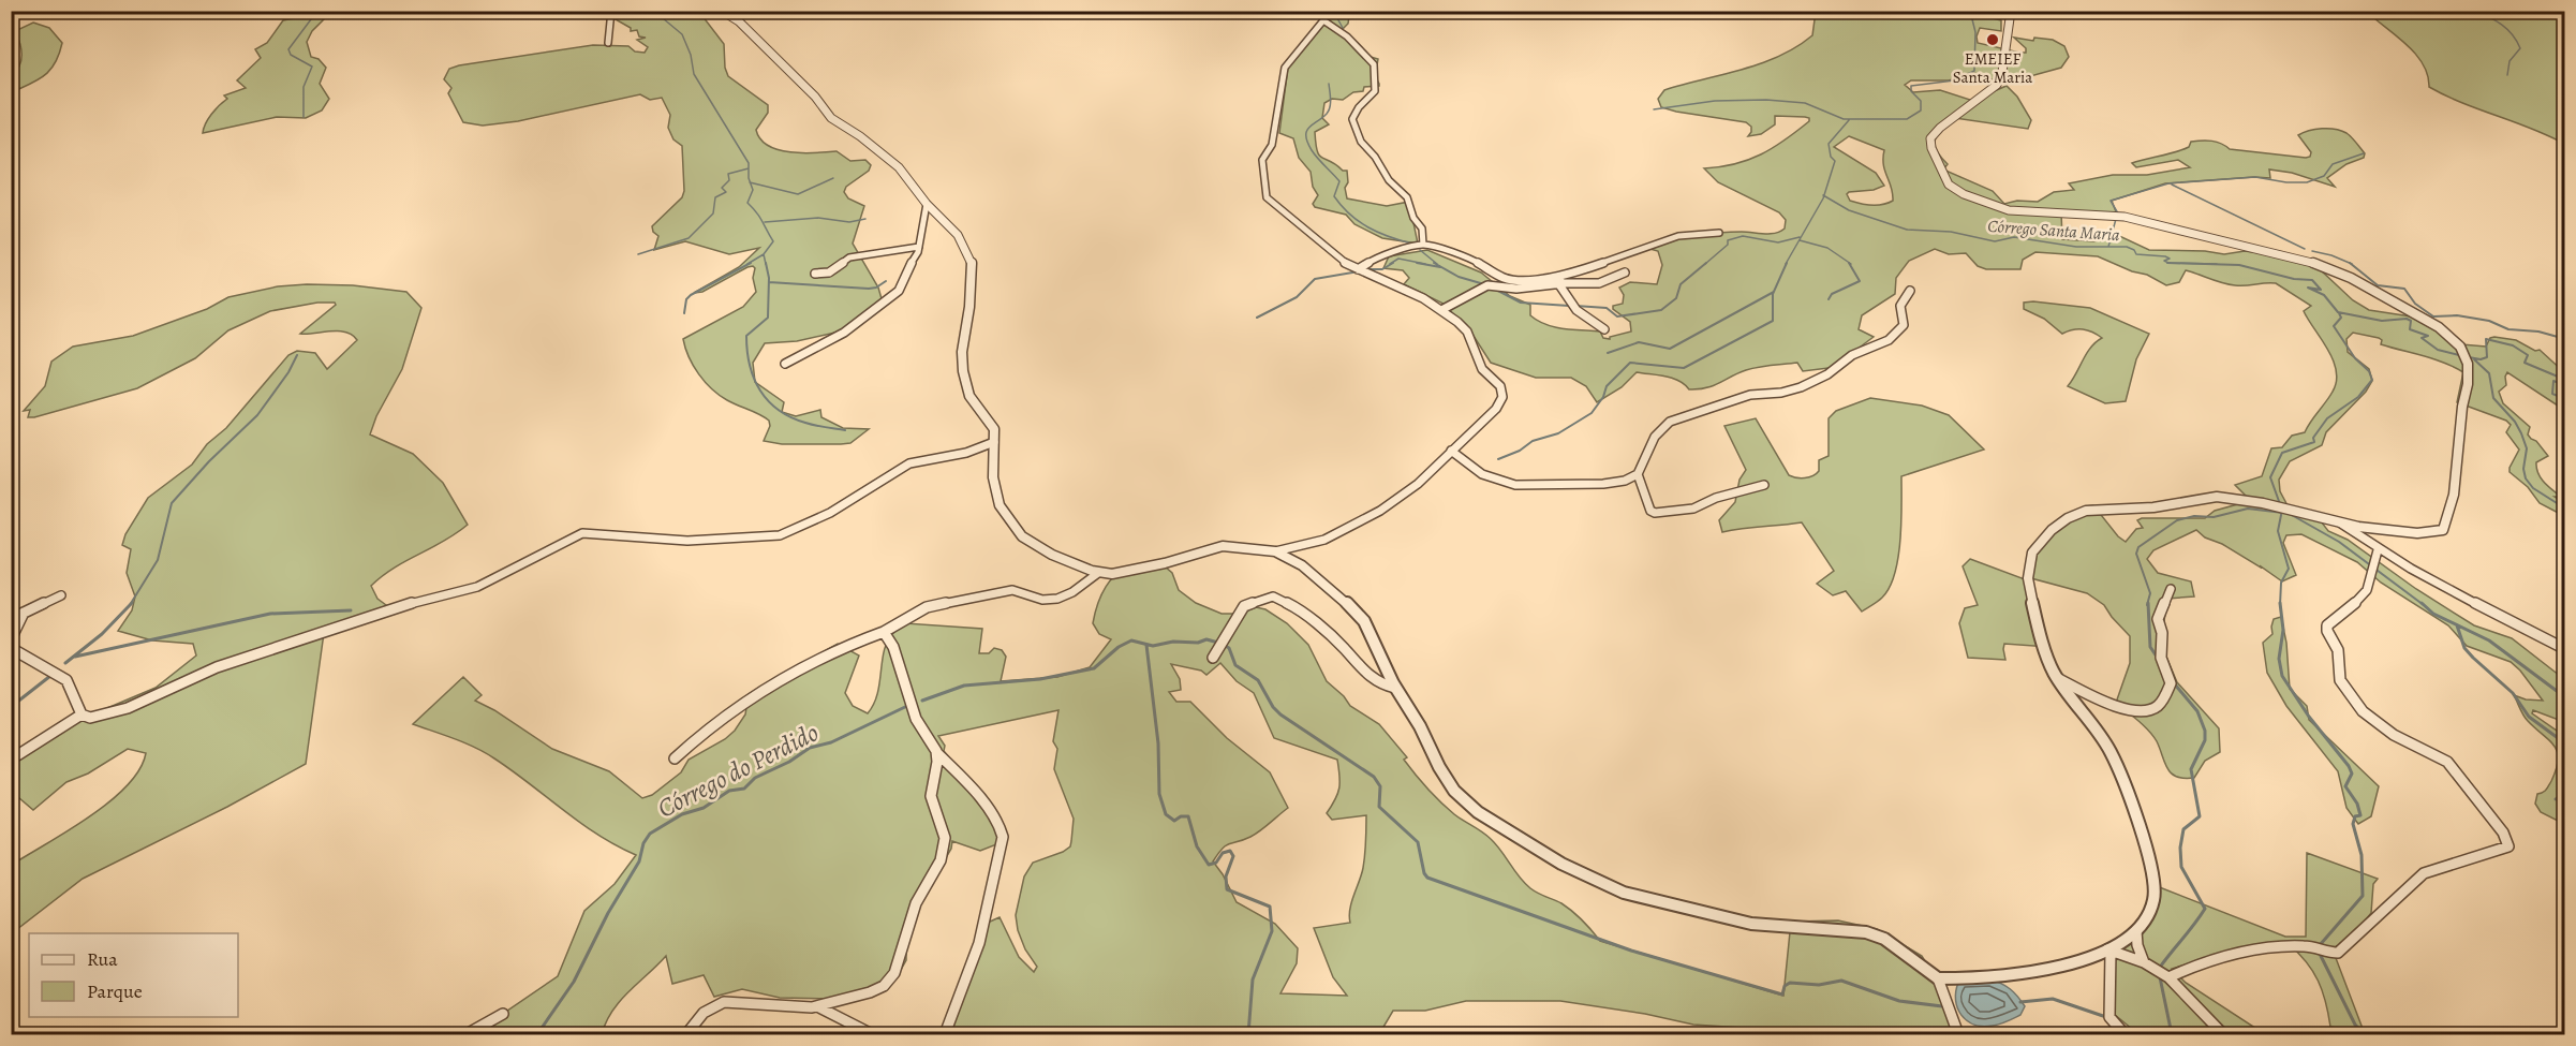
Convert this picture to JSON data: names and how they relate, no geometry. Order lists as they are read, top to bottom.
{
  "water": ["Córrego Santa Maria", "Córrego do Perdido"],
  "places": ["EMEIEF Santa Maria"],
  "legend": ["Rua", "Parque"]
}
